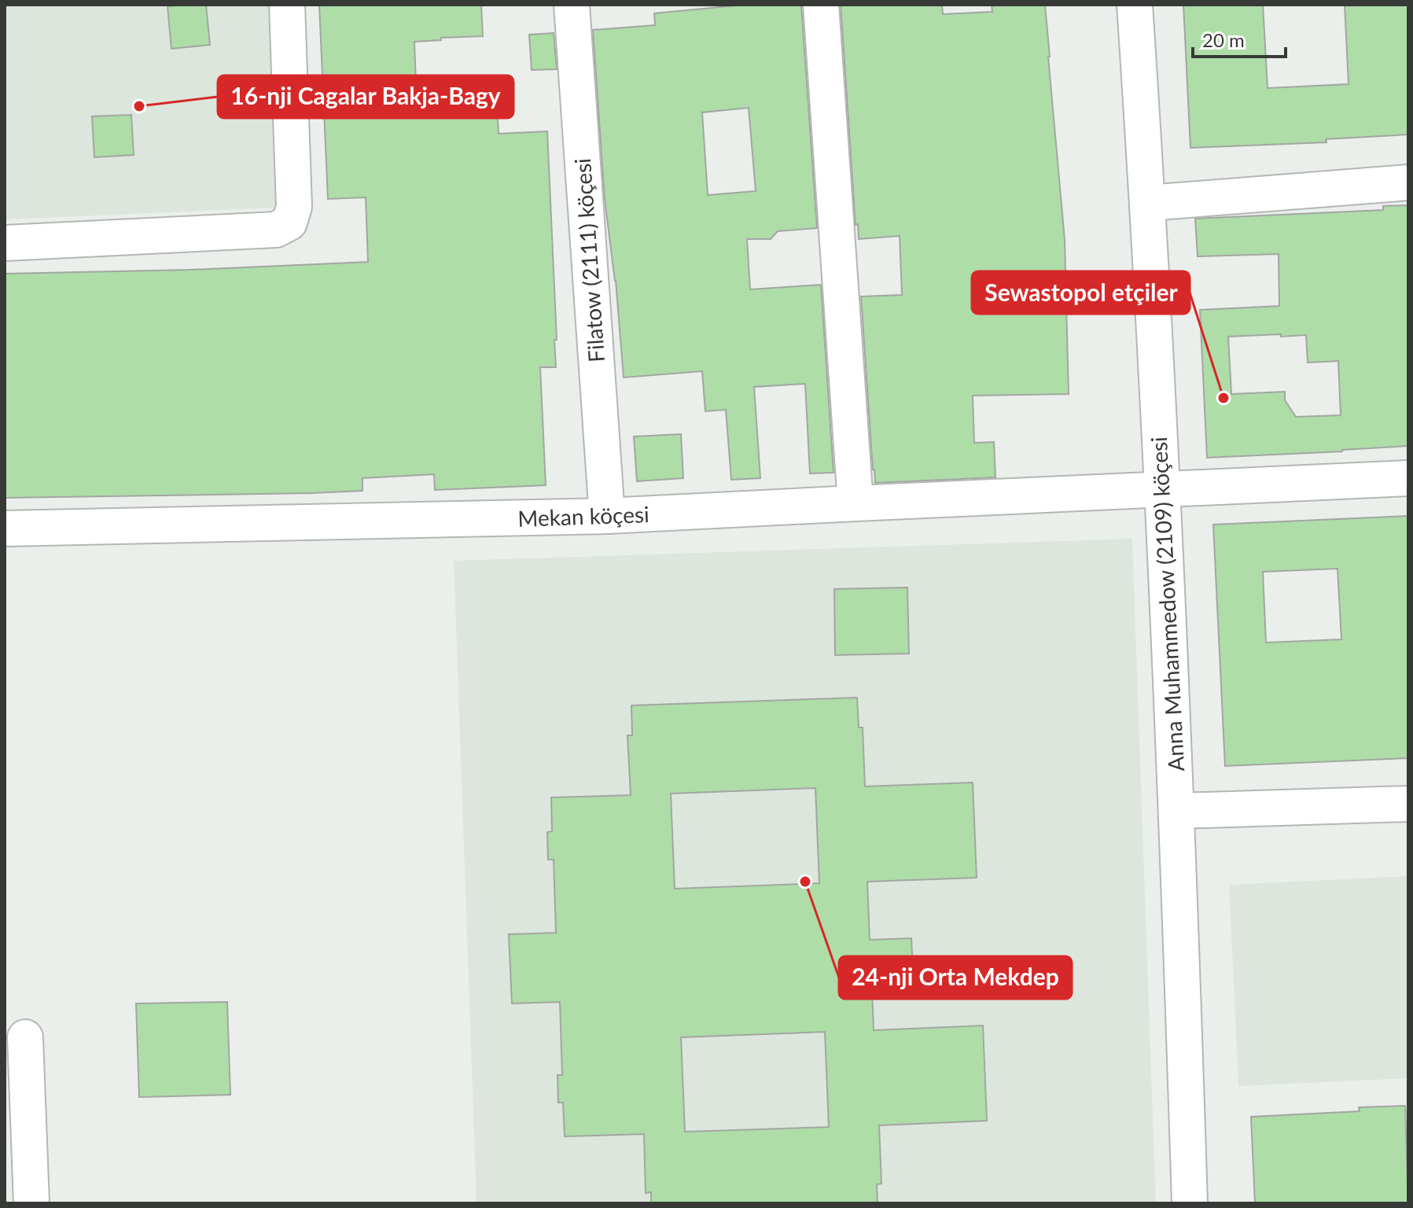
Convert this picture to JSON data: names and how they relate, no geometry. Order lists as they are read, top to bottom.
{
  "streets": {
    "street": ["Filatow (2111) köçesi", "Mekan köçesi", "Anna Muhammedow (2109) köçesi"]
  },
  "crossings": [
    ["Filatow (2111) köçesi", "Mekan köçesi"],
    ["Mekan köçesi", "Anna Muhammedow (2109) köçesi"]
  ],
  "places": ["16-nji Cagalar Bakja-Bagy", "Sewastopol etçiler", "24-nji Orta Mekdep"],
  "scale_bar": "20 m"
}
